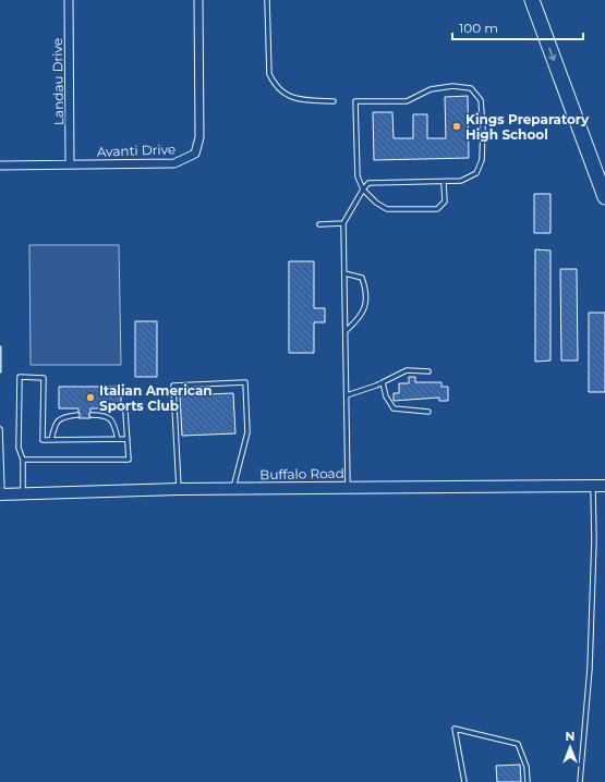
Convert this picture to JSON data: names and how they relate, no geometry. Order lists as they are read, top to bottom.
{
  "streets": {
    "main road": ["Buffalo Road"],
    "street": ["Landau Drive", "Avanti Drive"]
  },
  "crossings": [
    ["Landau Drive", "Avanti Drive"]
  ],
  "places": ["Kings Preparatory High School", "Italian American Sports Club"],
  "scale_bar": "100 m",
  "north": "top"
}
